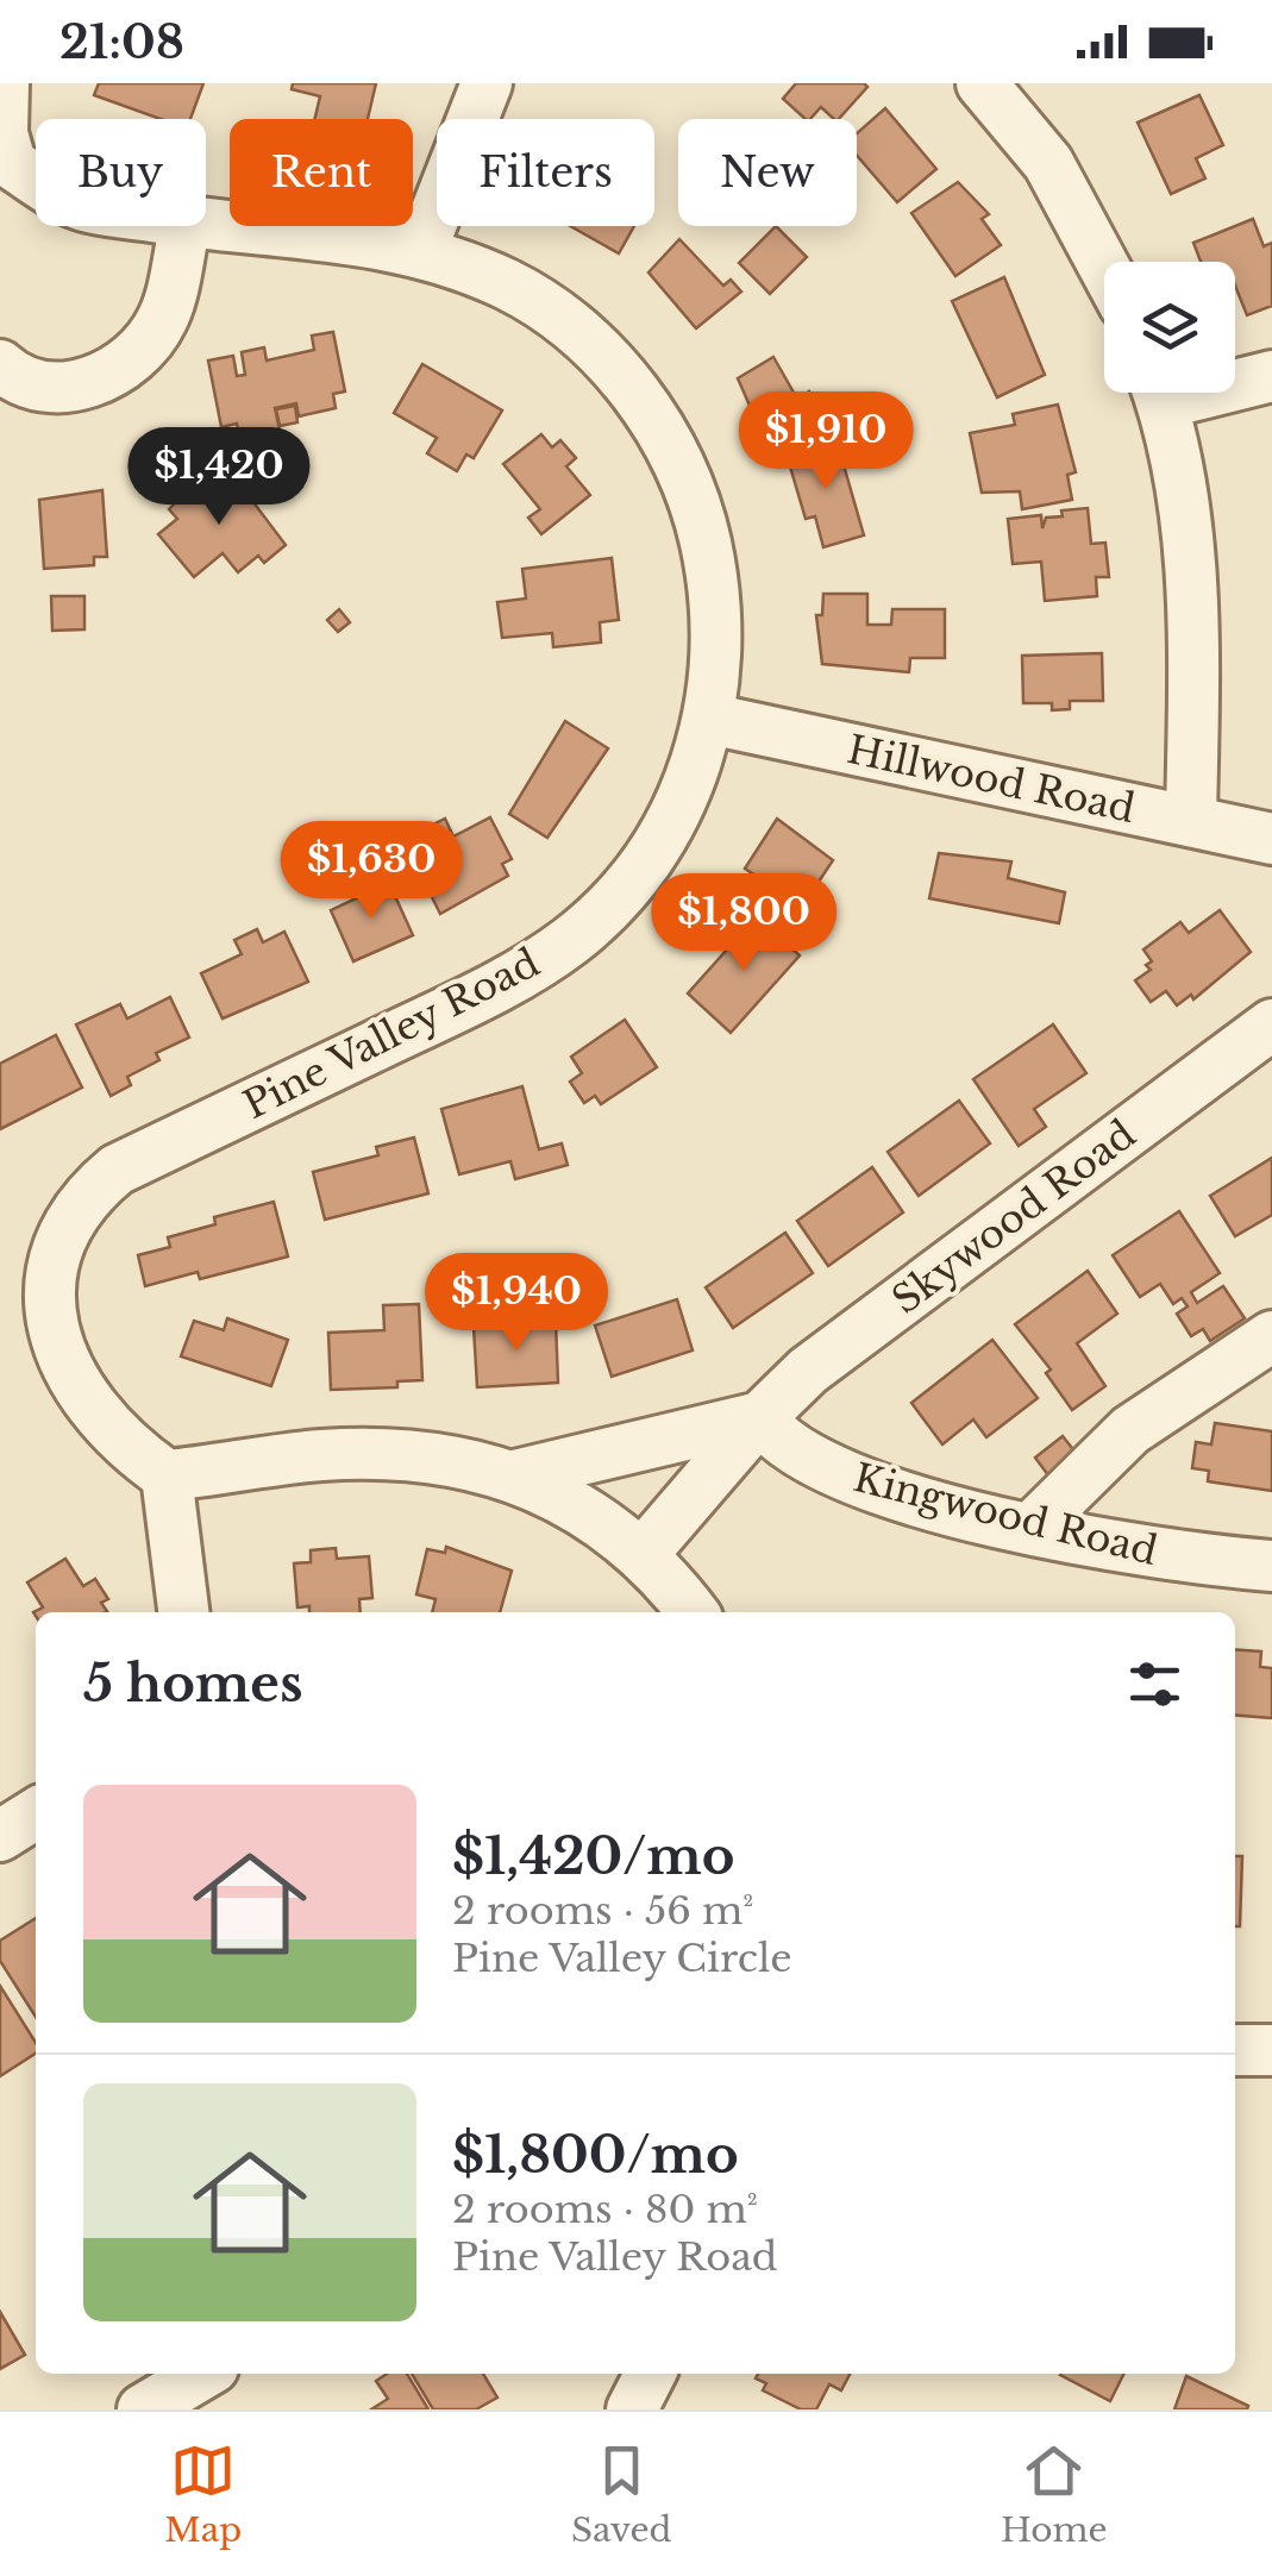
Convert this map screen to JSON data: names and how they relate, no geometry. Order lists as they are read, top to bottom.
{
  "streets": {
    "street": [
      "Hillwood Road",
      "Pine Valley Road",
      "Skywood Road",
      "Kingwood Road"
    ]
  },
  "crossings": [
    ["Hillwood Road", "Pine Valley Road"],
    ["Skywood Road", "Kingwood Road"]
  ],
  "page": {
    "status": "21:08",
    "chip": [
      "Buy",
      "Rent",
      "Filters",
      "New"
    ],
    "price": [
      "$1,910",
      "$1,420",
      "$1,630",
      "$1,800",
      "$1,940"
    ],
    "heading": "5 homes",
    "list": [
      {
        "name": "$1,420/mo",
        "note": "2 rooms · 56 m² · Pine Valley Circle"
      },
      {
        "name": "$1,800/mo",
        "note": "2 rooms · 80 m² · Pine Valley Road"
      }
    ],
    "tabs": ["Map", "Saved", "Home"]
  }
}
